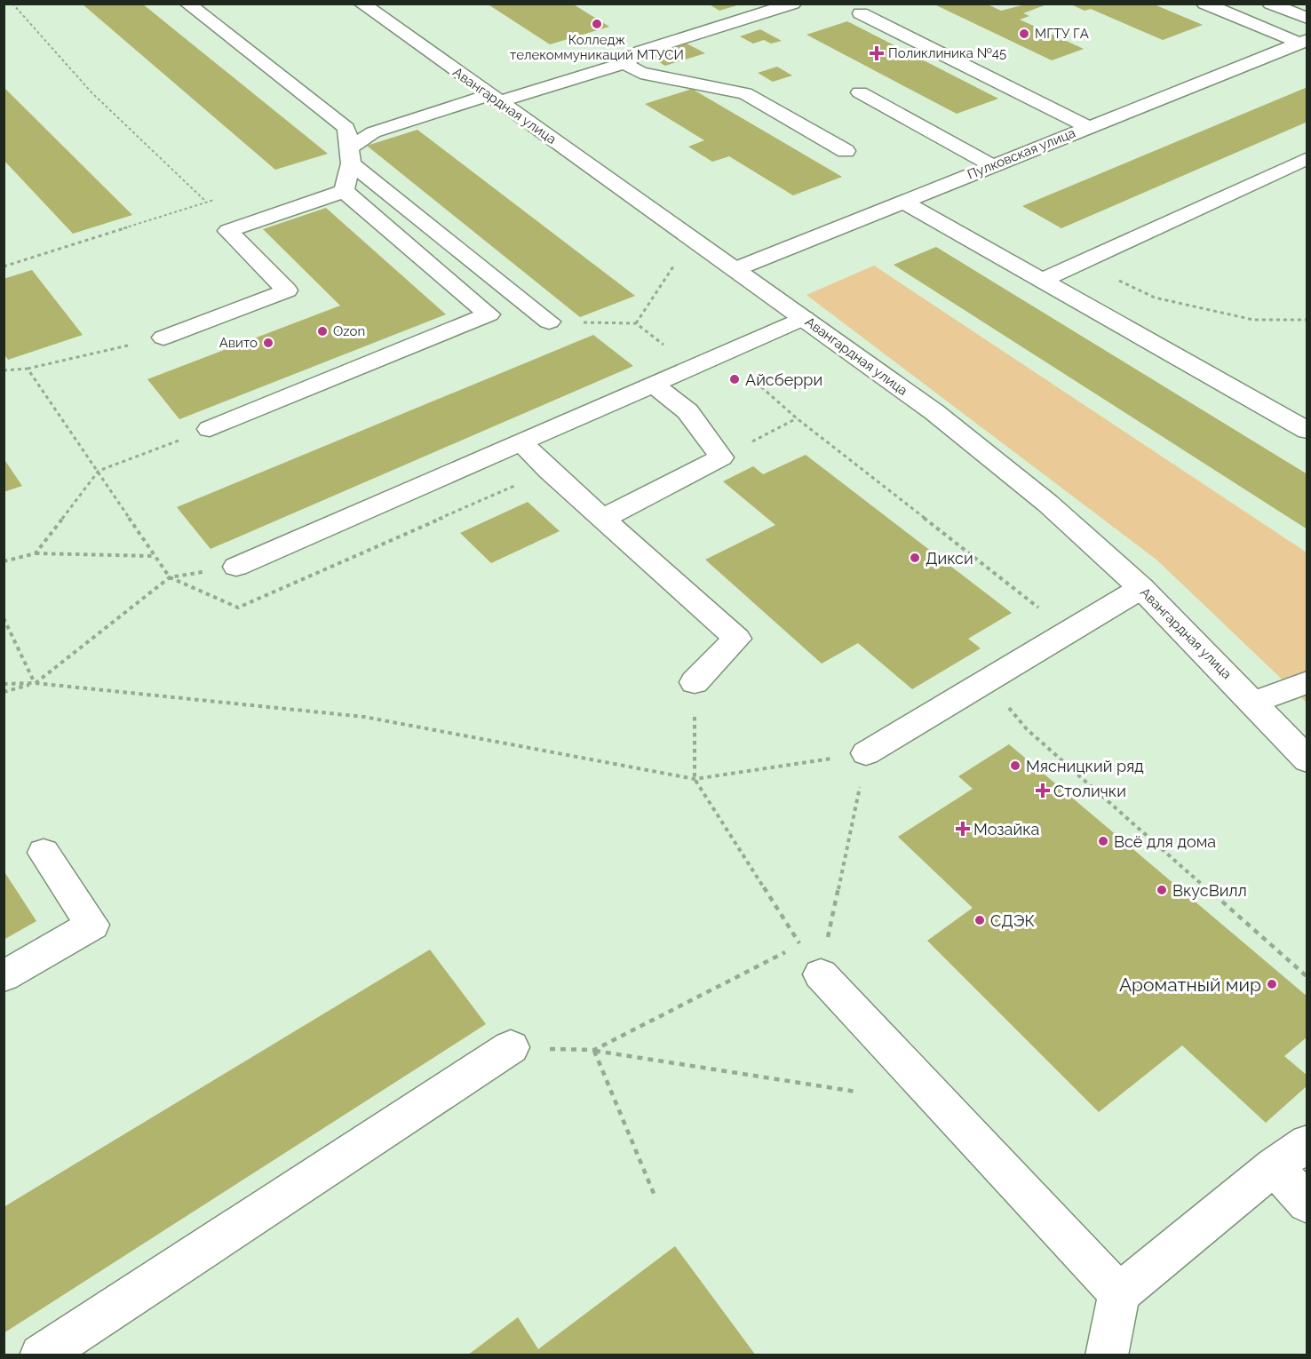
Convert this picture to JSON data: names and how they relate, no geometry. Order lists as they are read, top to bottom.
{
  "streets": {
    "main road": ["Авангардная улица", "Пулковская улица"]
  },
  "crossings": [
    ["Авангардная улица", "Пулковская улица"]
  ],
  "places": {
    "other": [
      "Колледж телекоммуникаций МТУСИ",
      "МГТУ ГА",
      "Ozon",
      "Авито",
      "Айсберри",
      "Дикси",
      "Мясницкий ряд",
      "Всё для дома",
      "ВкусВилл",
      "СДЭК",
      "Ароматный мир"
    ],
    "health": ["Поликлиника №45", "Столички", "Мозайка"]
  }
}
